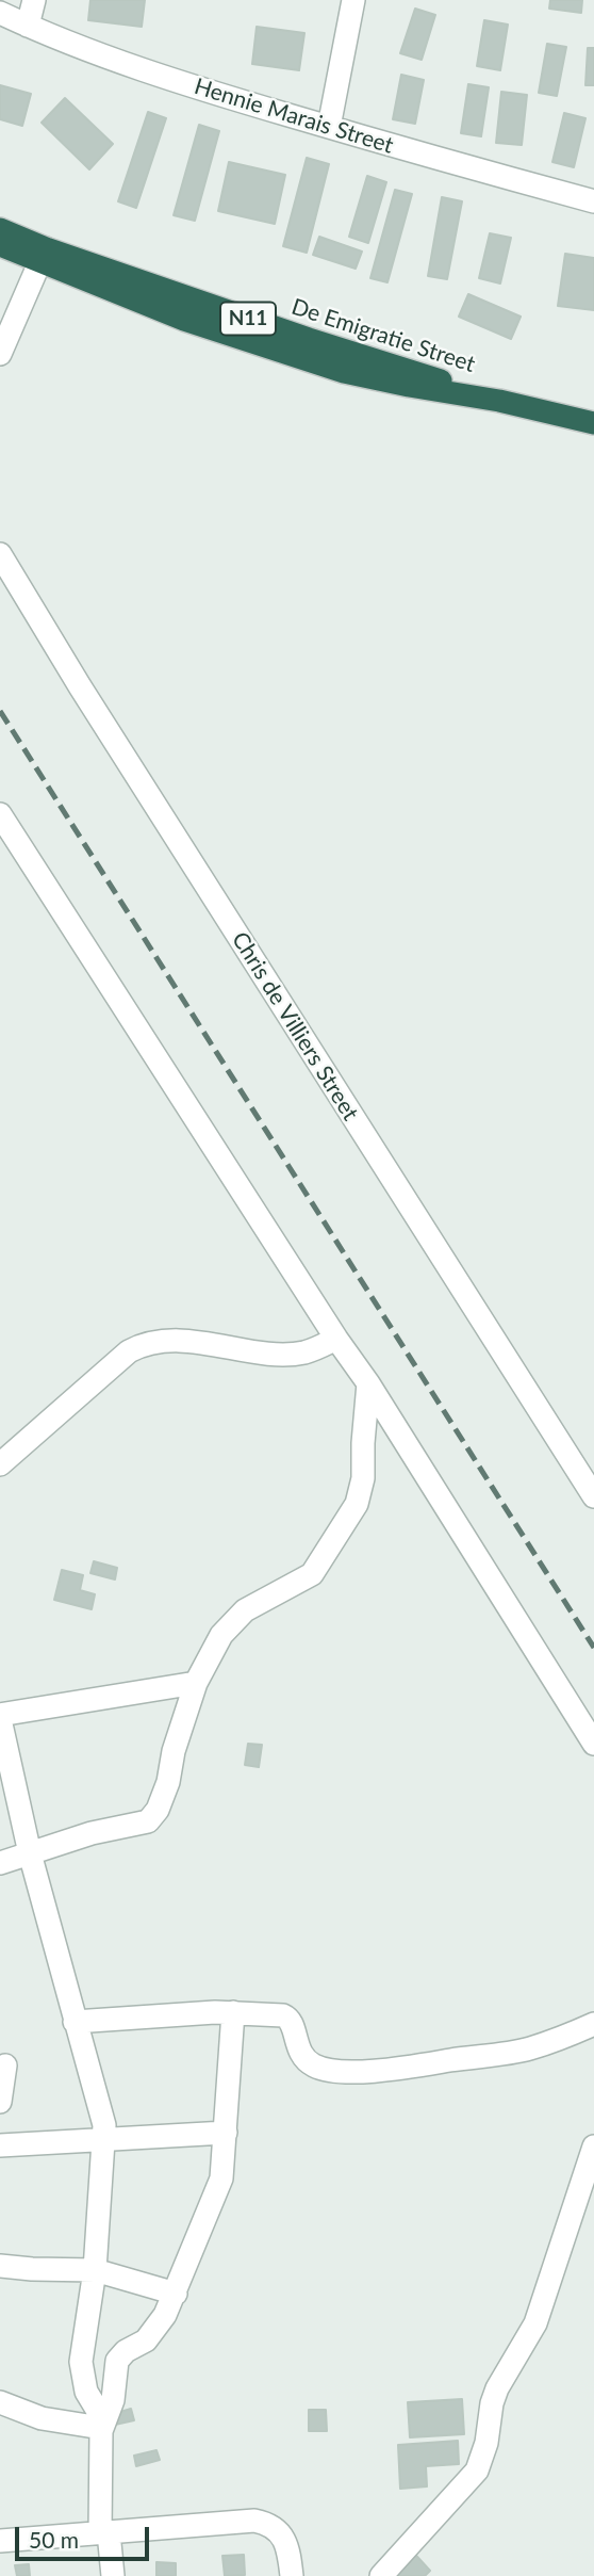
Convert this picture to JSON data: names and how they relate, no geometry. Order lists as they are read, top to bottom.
{
  "streets": {
    "highway": ["N11", "De Emigratie Street"],
    "street": ["Hennie Marais Street", "Chris de Villiers Street"]
  },
  "scale_bar": "50 m"
}
